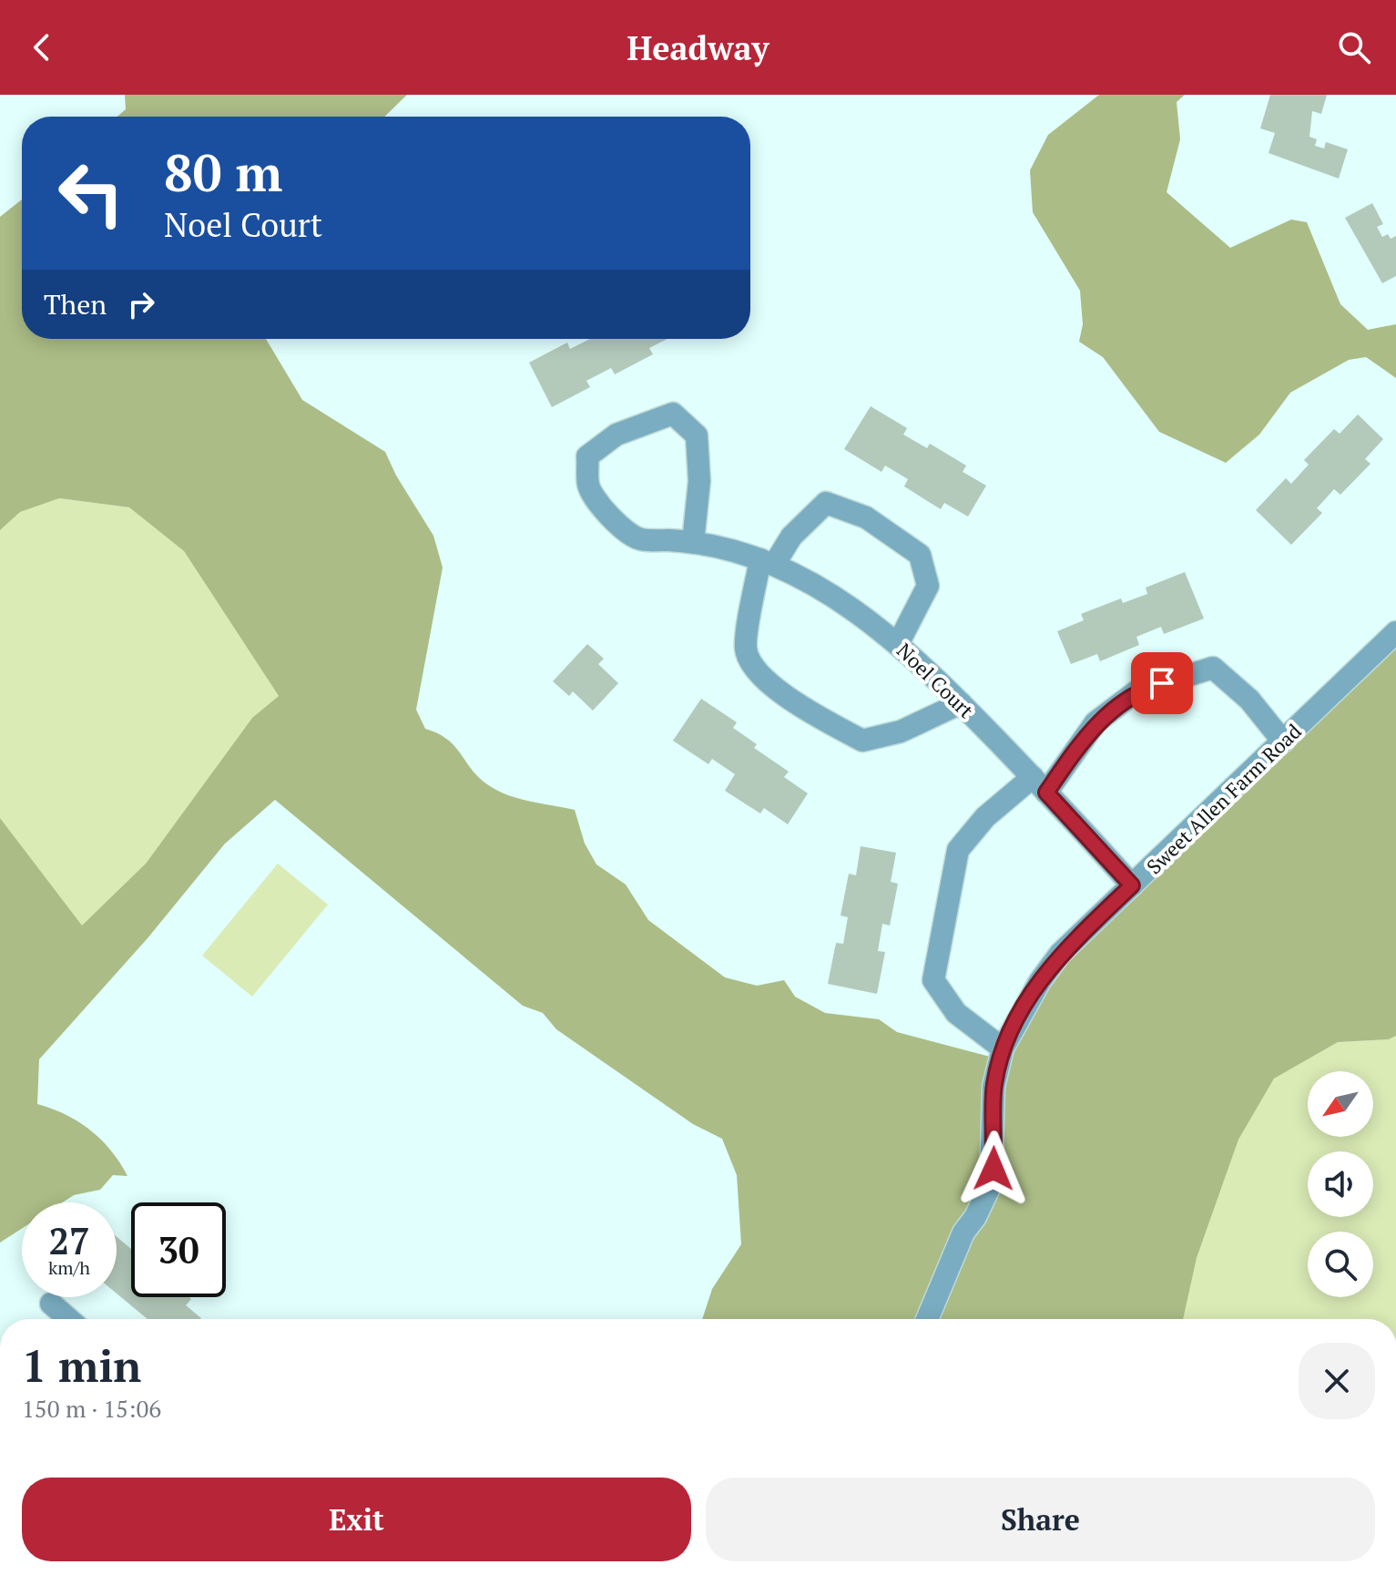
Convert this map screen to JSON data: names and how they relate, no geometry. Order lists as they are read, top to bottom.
{
  "streets": {
    "street": ["Noel Court", "Sweet Allen Farm Road"]
  },
  "crossings": [
    ["Noel Court", "Sweet Allen Farm Road"]
  ],
  "north": "bottom left",
  "page": {
    "header": "Headway",
    "turn": ["80 m", "Noel Court"],
    "then": "Then",
    "speed": "27 km/h",
    "limit": "30",
    "heading": ["1 min", "150 m · 15:06"],
    "buttons": ["Exit", "Share"]
  }
}
